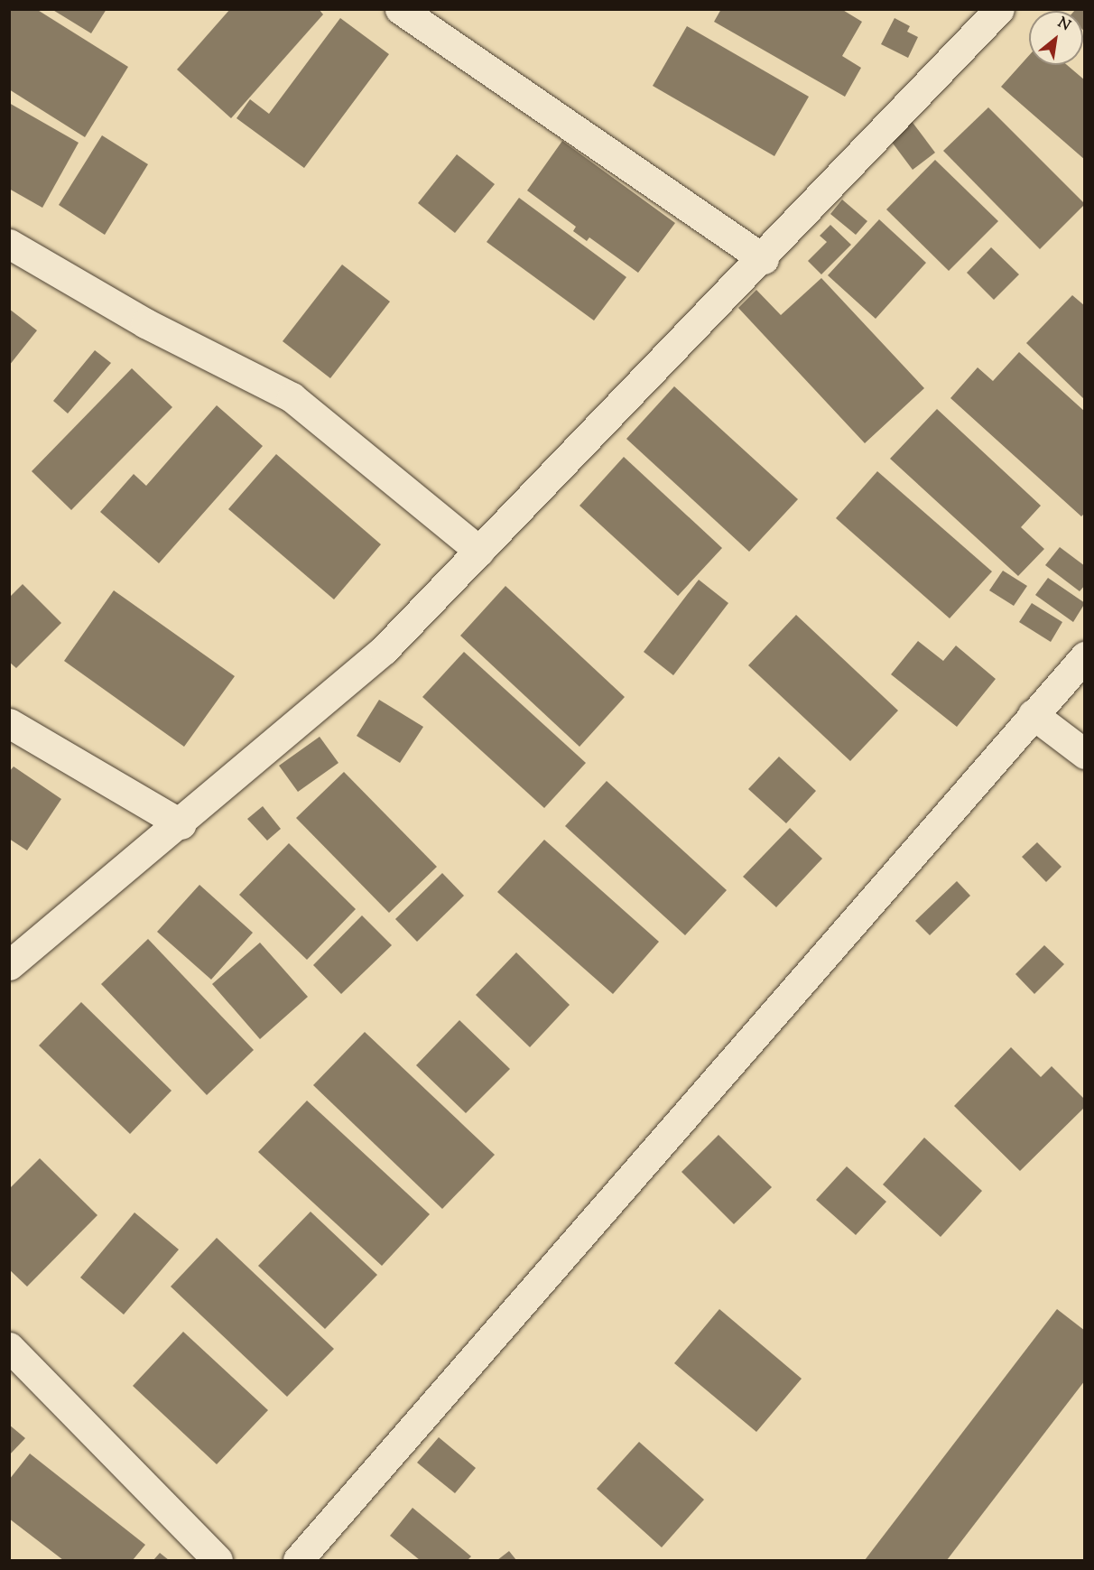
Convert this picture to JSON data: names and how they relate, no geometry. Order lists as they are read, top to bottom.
{
  "north": "top right"
}
